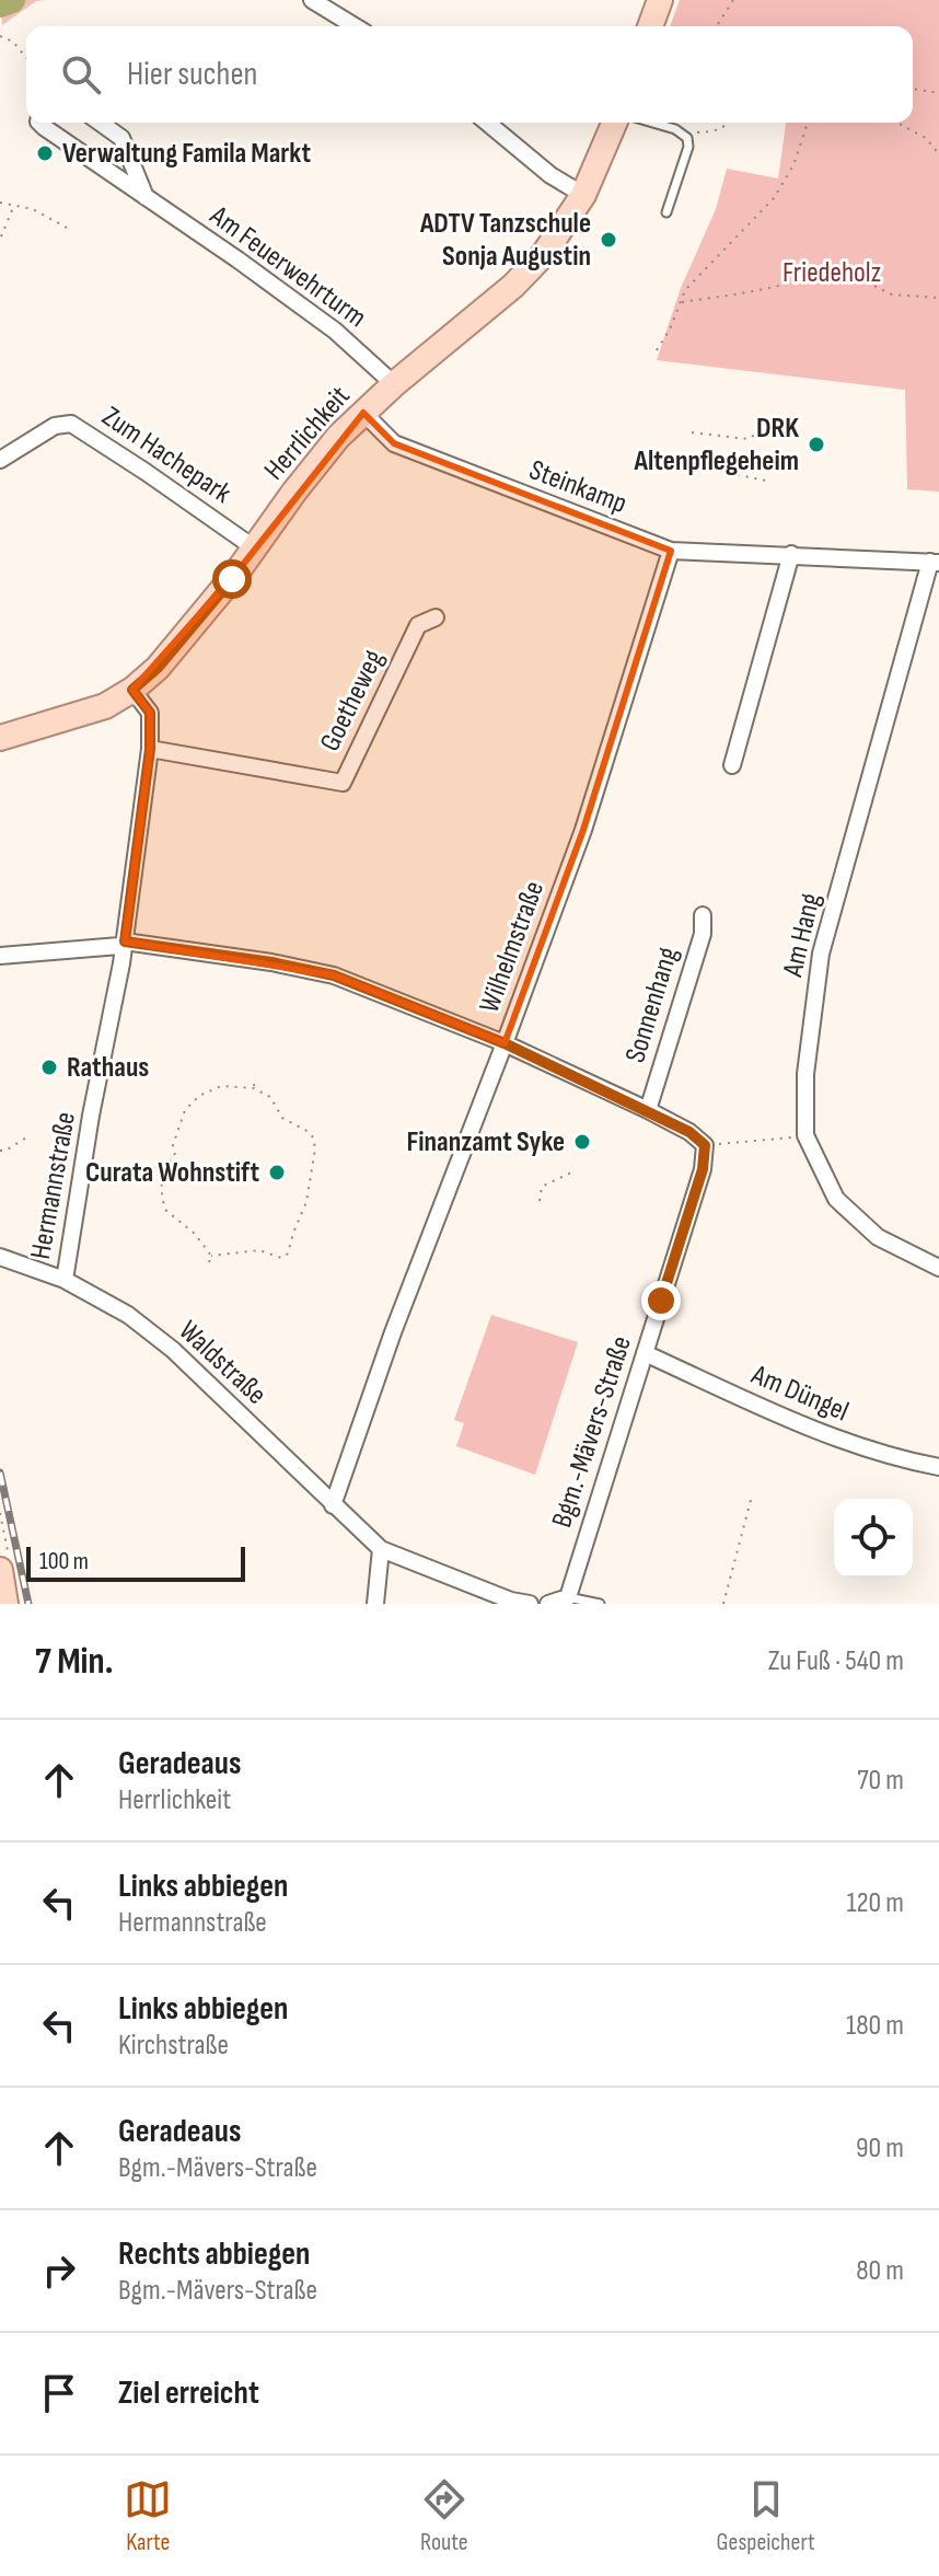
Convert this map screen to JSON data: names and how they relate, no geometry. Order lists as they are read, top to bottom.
{
  "streets": {
    "main road": ["Herrlichkeit"],
    "street": [
      "Am Feuerwehrturm",
      "Zum Hachepark",
      "Steinkamp",
      "Goetheweg",
      "Am Hang",
      "Wilhelmstraße",
      "Sonnenhang",
      "Hermannstraße",
      "Waldstraße",
      "Am Düngel",
      "Bgm.-Mävers-Straße"
    ]
  },
  "crossings": [
    ["Am Feuerwehrturm", "Herrlichkeit"],
    ["Herrlichkeit", "Zum Hachepark"],
    ["Herrlichkeit", "Steinkamp"],
    ["Herrlichkeit", "Hermannstraße"],
    ["Steinkamp", "Am Hang"],
    ["Steinkamp", "Wilhelmstraße"],
    ["Goetheweg", "Hermannstraße"],
    ["Wilhelmstraße", "Waldstraße"],
    ["Hermannstraße", "Waldstraße"],
    ["Am Düngel", "Bgm.-Mävers-Straße"]
  ],
  "parks": ["Friedeholz"],
  "places": [
    "Verwaltung Famila Markt",
    "ADTV Tanzschule Sonja Augustin",
    "DRK Altenpflegeheim",
    "Rathaus",
    "Finanzamt Syke",
    "Curata Wohnstift"
  ],
  "scale_bar": "100 m",
  "page": {
    "search": "Hier suchen",
    "scale": "100 m",
    "heading": ["7 Min.", "Zu Fuß · 540 m"],
    "list": [
      ["Geradeaus", "Herrlichkeit", "70 m"],
      ["Links abbiegen", "Hermannstraße", "120 m"],
      ["Links abbiegen", "Kirchstraße", "180 m"],
      ["Geradeaus", "Bgm.-Mävers-Straße", "90 m"],
      ["Rechts abbiegen", "Bgm.-Mävers-Straße", "80 m"],
      "Ziel erreicht"
    ],
    "nav": ["Karte", "Route", "Gespeichert"]
  }
}
